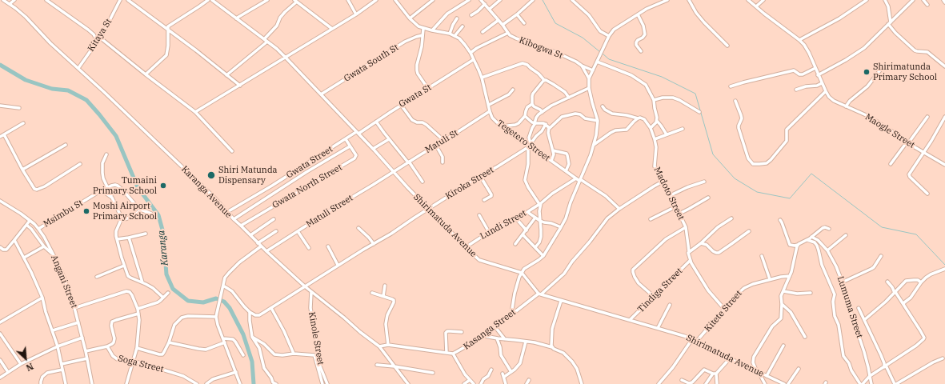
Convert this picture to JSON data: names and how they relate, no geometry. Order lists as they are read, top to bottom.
{
  "streets": {
    "street": [
      "Kitaya St",
      "Kibogwa St",
      "Gwata South St",
      "Gwata St",
      "Maogle Street",
      "Tegetero Street",
      "Matuli St",
      "Gwata Street",
      "Kiroka Street",
      "Gwata North Street",
      "Karanga Avenue",
      "Madoto Street",
      "Matuli Street",
      "Msimbu St",
      "Lundi Street",
      "Shirimatuda Avenue",
      "Angani Street",
      "Tindiga Street",
      "Lumuma Street",
      "Kitete Street",
      "Kasanga Street",
      "Kinole Street",
      "Soga Street"
    ]
  },
  "crossings": [
    ["Kitaya St", "Karanga Avenue"],
    ["Gwata South St", "Shirimatuda Avenue"],
    ["Gwata St", "Tegetero Street"],
    ["Gwata St", "Gwata Street"],
    ["Gwata St", "Shirimatuda Avenue"],
    ["Tegetero Street", "Matuli St"],
    ["Tegetero Street", "Kiroka Street"],
    ["Tegetero Street", "Lundi Street"],
    ["Tegetero Street", "Kasanga Street"],
    ["Matuli St", "Matuli Street"],
    ["Matuli St", "Shirimatuda Avenue"],
    ["Gwata Street", "Gwata North Street"],
    ["Gwata Street", "Karanga Avenue"],
    ["Gwata Street", "Shirimatuda Avenue"],
    ["Kiroka Street", "Karanga Avenue"],
    ["Kiroka Street", "Shirimatuda Avenue"],
    ["Gwata North Street", "Karanga Avenue"],
    ["Karanga Avenue", "Matuli Street"],
    ["Karanga Avenue", "Kasanga Street"],
    ["Karanga Avenue", "Kinole Street"],
    ["Madoto Street", "Kasanga Street"],
    ["Matuli Street", "Shirimatuda Avenue"],
    ["Msimbu St", "Angani Street"],
    ["Lundi Street", "Shirimatuda Avenue"],
    ["Shirimatuda Avenue", "Tindiga Street"],
    ["Shirimatuda Avenue", "Kitete Street"],
    ["Shirimatuda Avenue", "Kasanga Street"]
  ],
  "water": ["Karanga"],
  "places": [
    "Shirimatunda Primary School",
    "Shiri Matunda Dispensary",
    "Tumaini Primary School",
    "Moshi Airport Primary School"
  ],
  "north": "bottom right"
}
